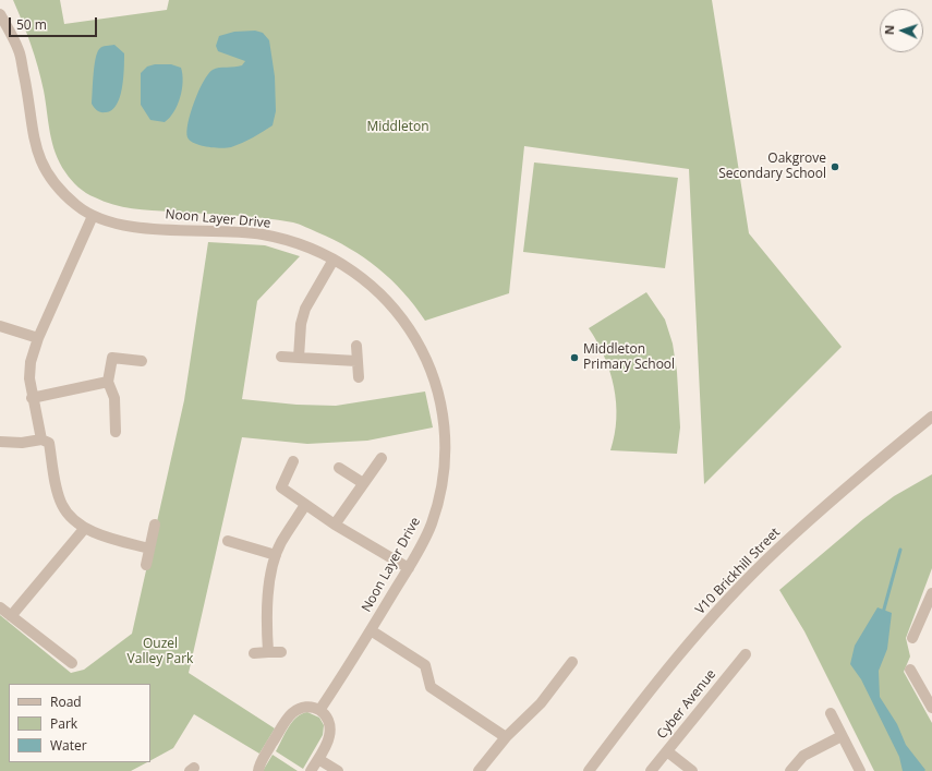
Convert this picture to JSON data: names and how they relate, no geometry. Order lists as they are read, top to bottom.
{
  "streets": {
    "street": ["Noon Layer Drive", "V10 Brickhill Street", "Cyber Avenue"]
  },
  "parks": ["Middleton", "Ouzel Valley Park"],
  "places": ["Oakgrove Secondary School", "Middleton Primary School"],
  "legend": ["Road", "Park", "Water"],
  "scale_bar": "50 m",
  "north": "left"
}
